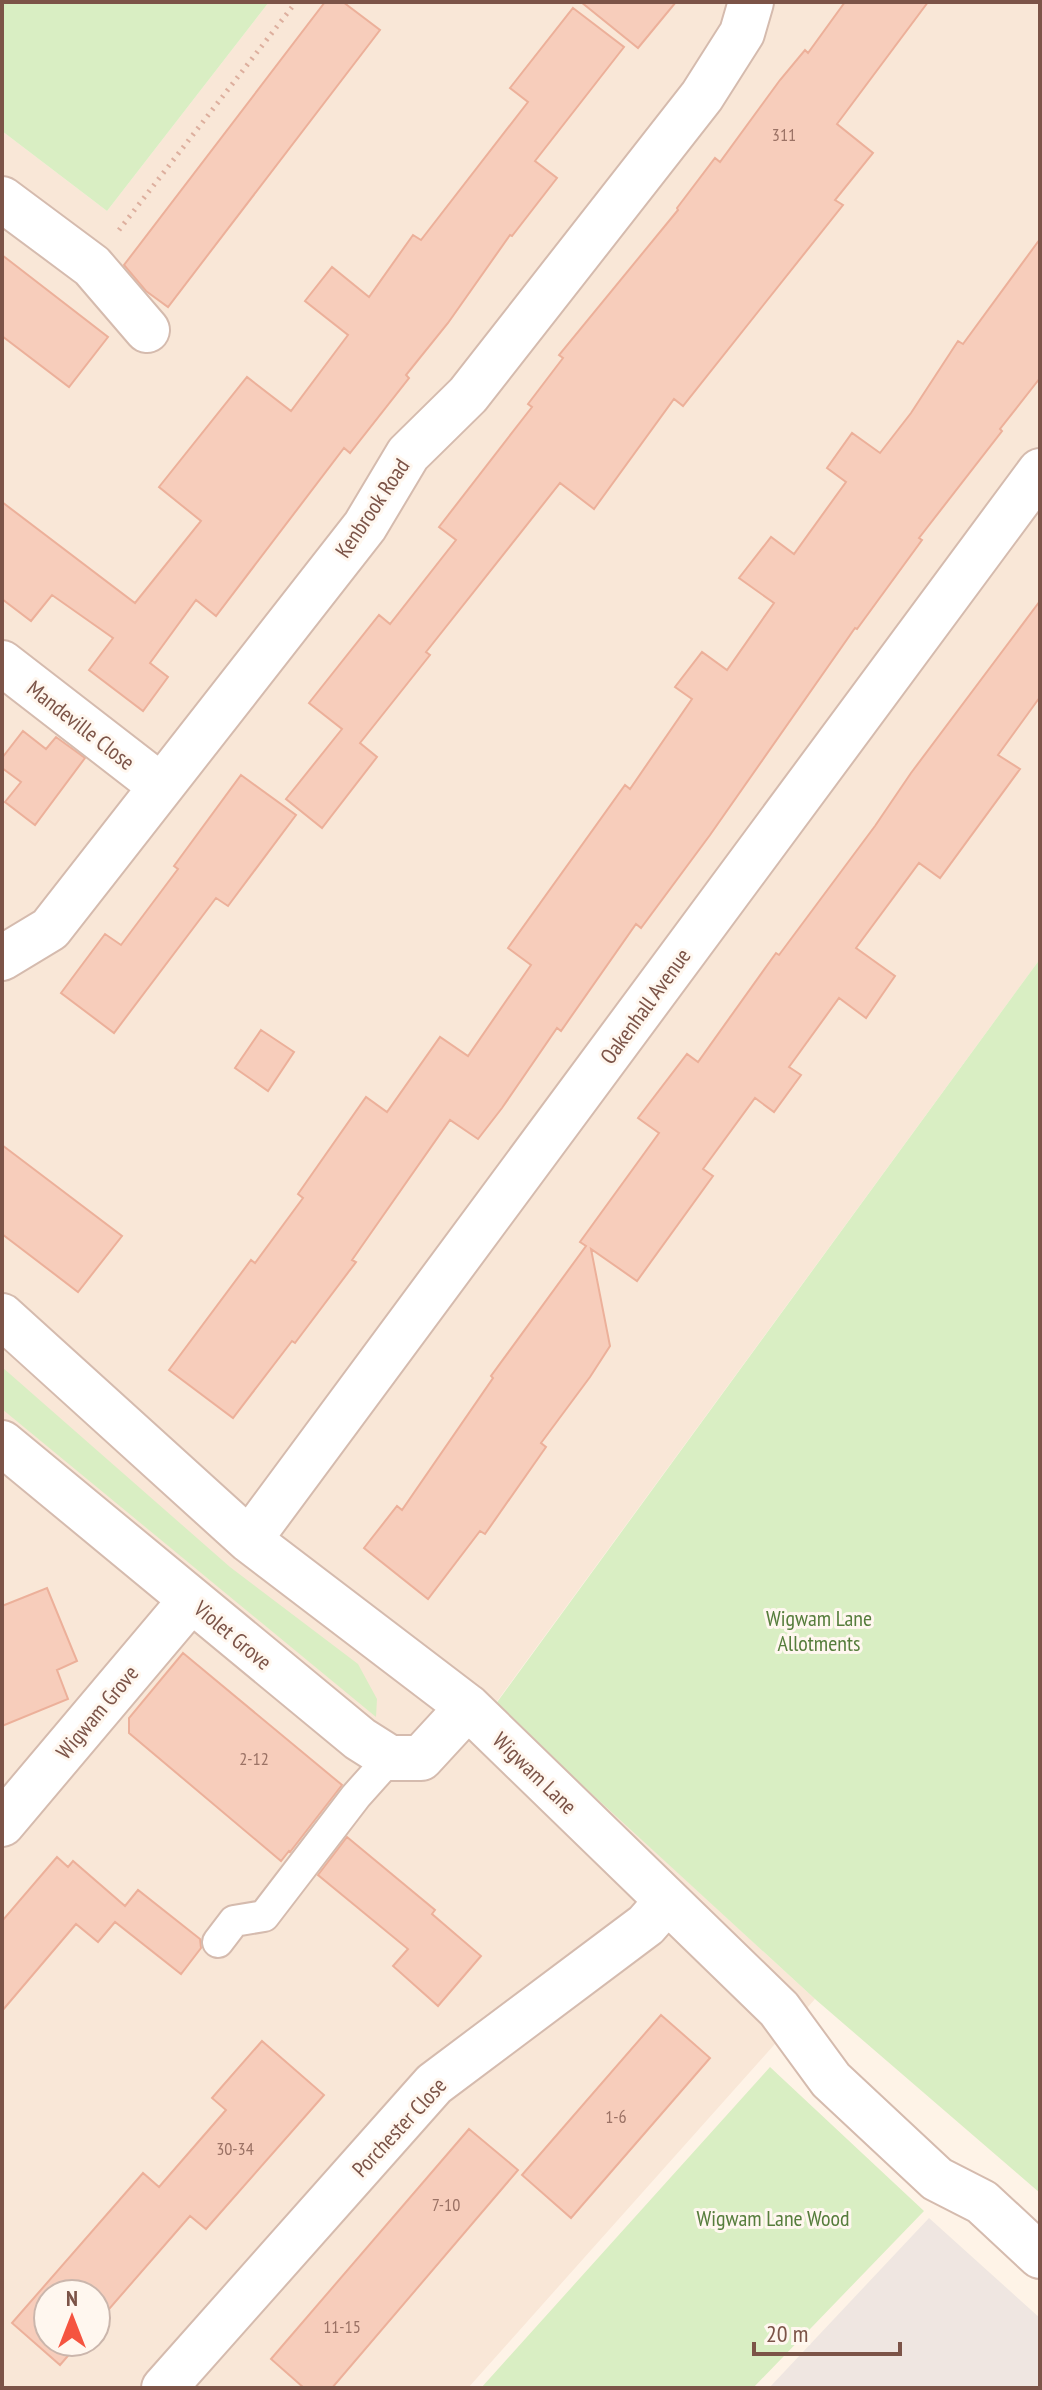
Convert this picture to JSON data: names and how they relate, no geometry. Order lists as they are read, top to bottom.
{
  "streets": {
    "street": [
      "Kenbrook Road",
      "Mandeville Close",
      "Oakenhall Avenue",
      "Violet Grove",
      "Wigwam Grove",
      "Wigwam Lane",
      "Porchester Close"
    ]
  },
  "crossings": [
    ["Kenbrook Road", "Mandeville Close"],
    ["Oakenhall Avenue", "Wigwam Lane"],
    ["Violet Grove", "Wigwam Grove"],
    ["Wigwam Lane", "Porchester Close"]
  ],
  "parks": ["Wigwam Lane Allotments", "Wigwam Lane Wood"],
  "house_numbers": [
    "311",
    "2-12",
    "1-6",
    "30-34",
    "7-10",
    "11-15"
  ],
  "scale_bar": "20 m",
  "north": "top"
}
